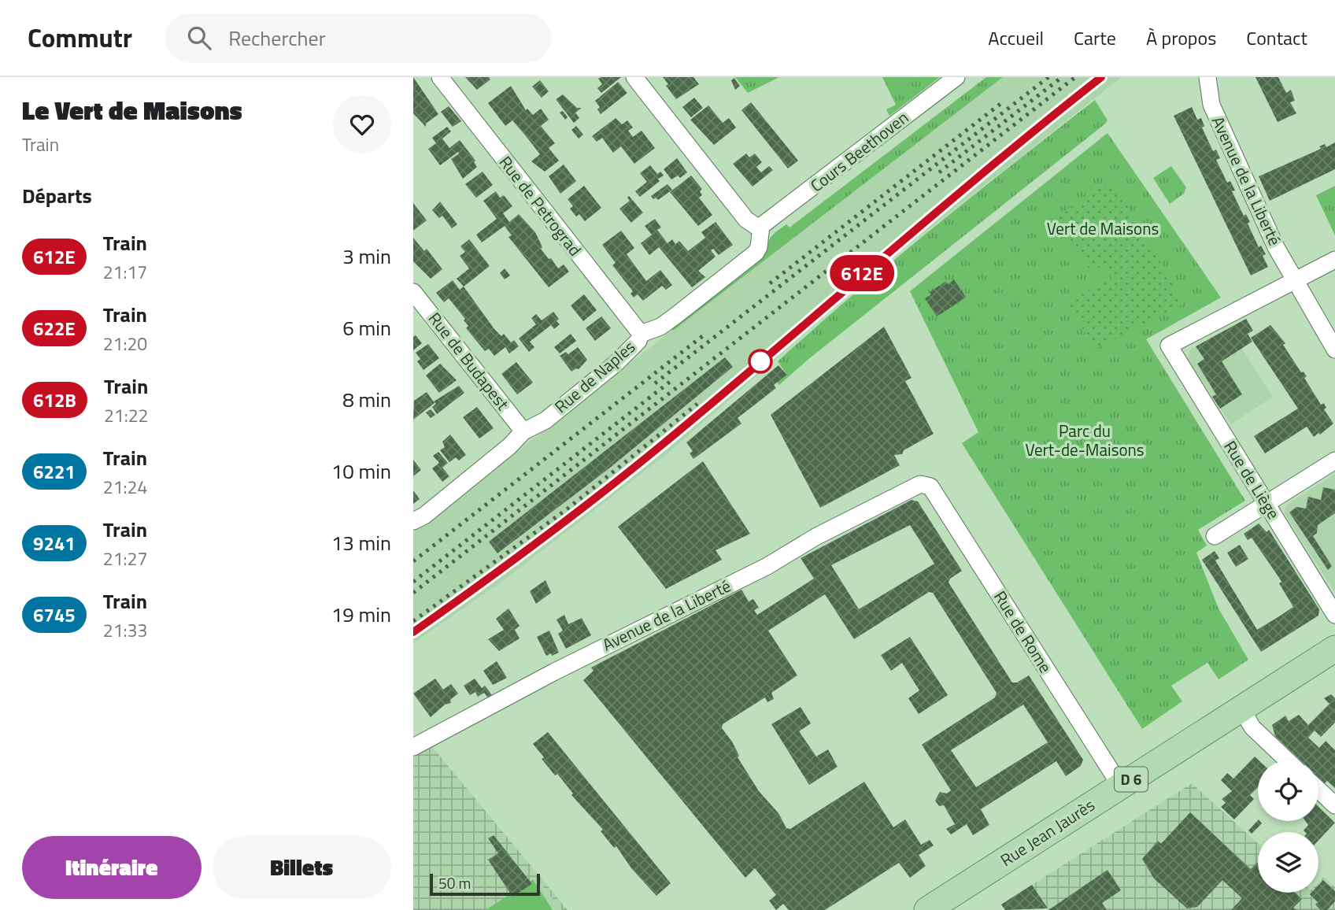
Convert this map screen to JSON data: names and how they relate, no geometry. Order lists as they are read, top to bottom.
{
  "streets": {
    "main road": ["D 6", "Rue Jean Jaurès"],
    "street": [
      "Cours Beethoven",
      "Avenue de la Liberté",
      "Rue de Petrograd",
      "Rue de Budapest",
      "Rue de Naples",
      "Rue de Liège",
      "Rue de Rome"
    ]
  },
  "crossings": [
    ["Cours Beethoven", "Rue de Naples"],
    ["Avenue de la Liberté", "Rue de Liège"],
    ["Avenue de la Liberté", "Rue de Rome"],
    ["Rue de Petrograd", "Rue de Naples"],
    ["Rue de Budapest", "Rue de Naples"],
    ["Rue de Rome", "Rue Jean Jaurès"]
  ],
  "parks": ["Vert de Maisons", "Parc du Vert-de-Maisons"],
  "scale_bar": "50 m",
  "page": {
    "header": "Commutr",
    "search": "Rechercher",
    "nav": [
      "Accueil",
      "Carte",
      "À propos",
      "Contact"
    ],
    "heading": [
      ["Le Vert de Maisons", "Train"],
      "Départs"
    ],
    "on_map": "612E",
    "list": [
      {
        "mark": "612E",
        "name": "Train",
        "note": "21:17",
        "value": "3 min"
      },
      {
        "mark": "622E",
        "name": "Train",
        "note": "21:20",
        "value": "6 min"
      },
      {
        "mark": "612B",
        "name": "Train",
        "note": "21:22",
        "value": "8 min"
      },
      {
        "mark": "6221",
        "name": "Train",
        "note": "21:24",
        "value": "10 min"
      },
      {
        "mark": "9241",
        "name": "Train",
        "note": "21:27",
        "value": "13 min"
      },
      {
        "mark": "6745",
        "name": "Train",
        "note": "21:33",
        "value": "19 min"
      }
    ],
    "buttons": ["Itinéraire", "Billets"],
    "scale": "50 m"
  }
}
